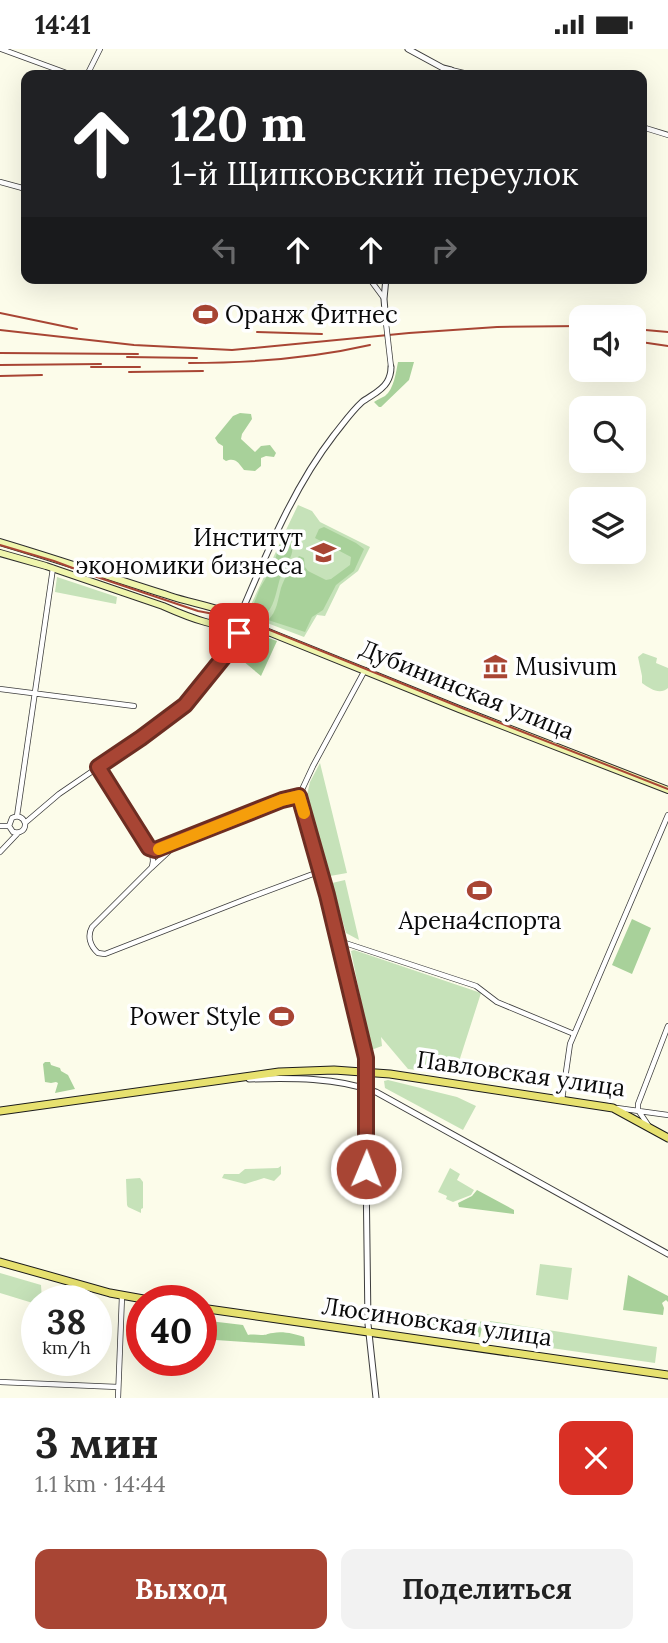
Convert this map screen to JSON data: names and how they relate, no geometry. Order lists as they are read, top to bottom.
{
  "streets": {
    "main road": ["Дубининская улица", "Павловская улица", "Люсиновская улица"]
  },
  "places": {
    "sports": ["Оранж Фитнес", "Арена4спорта", "Power Style"],
    "school or university": ["Институт экономики бизнеса"],
    "museum": ["Musivum"]
  },
  "page": {
    "status": "14:41",
    "turn": ["120 m", "1-й Щипковский переулок"],
    "speed": "38 km/h",
    "limit": "40",
    "heading": ["3 мин", "1.1 km · 14:44"],
    "buttons": ["Выход", "Поделиться"]
  }
}
